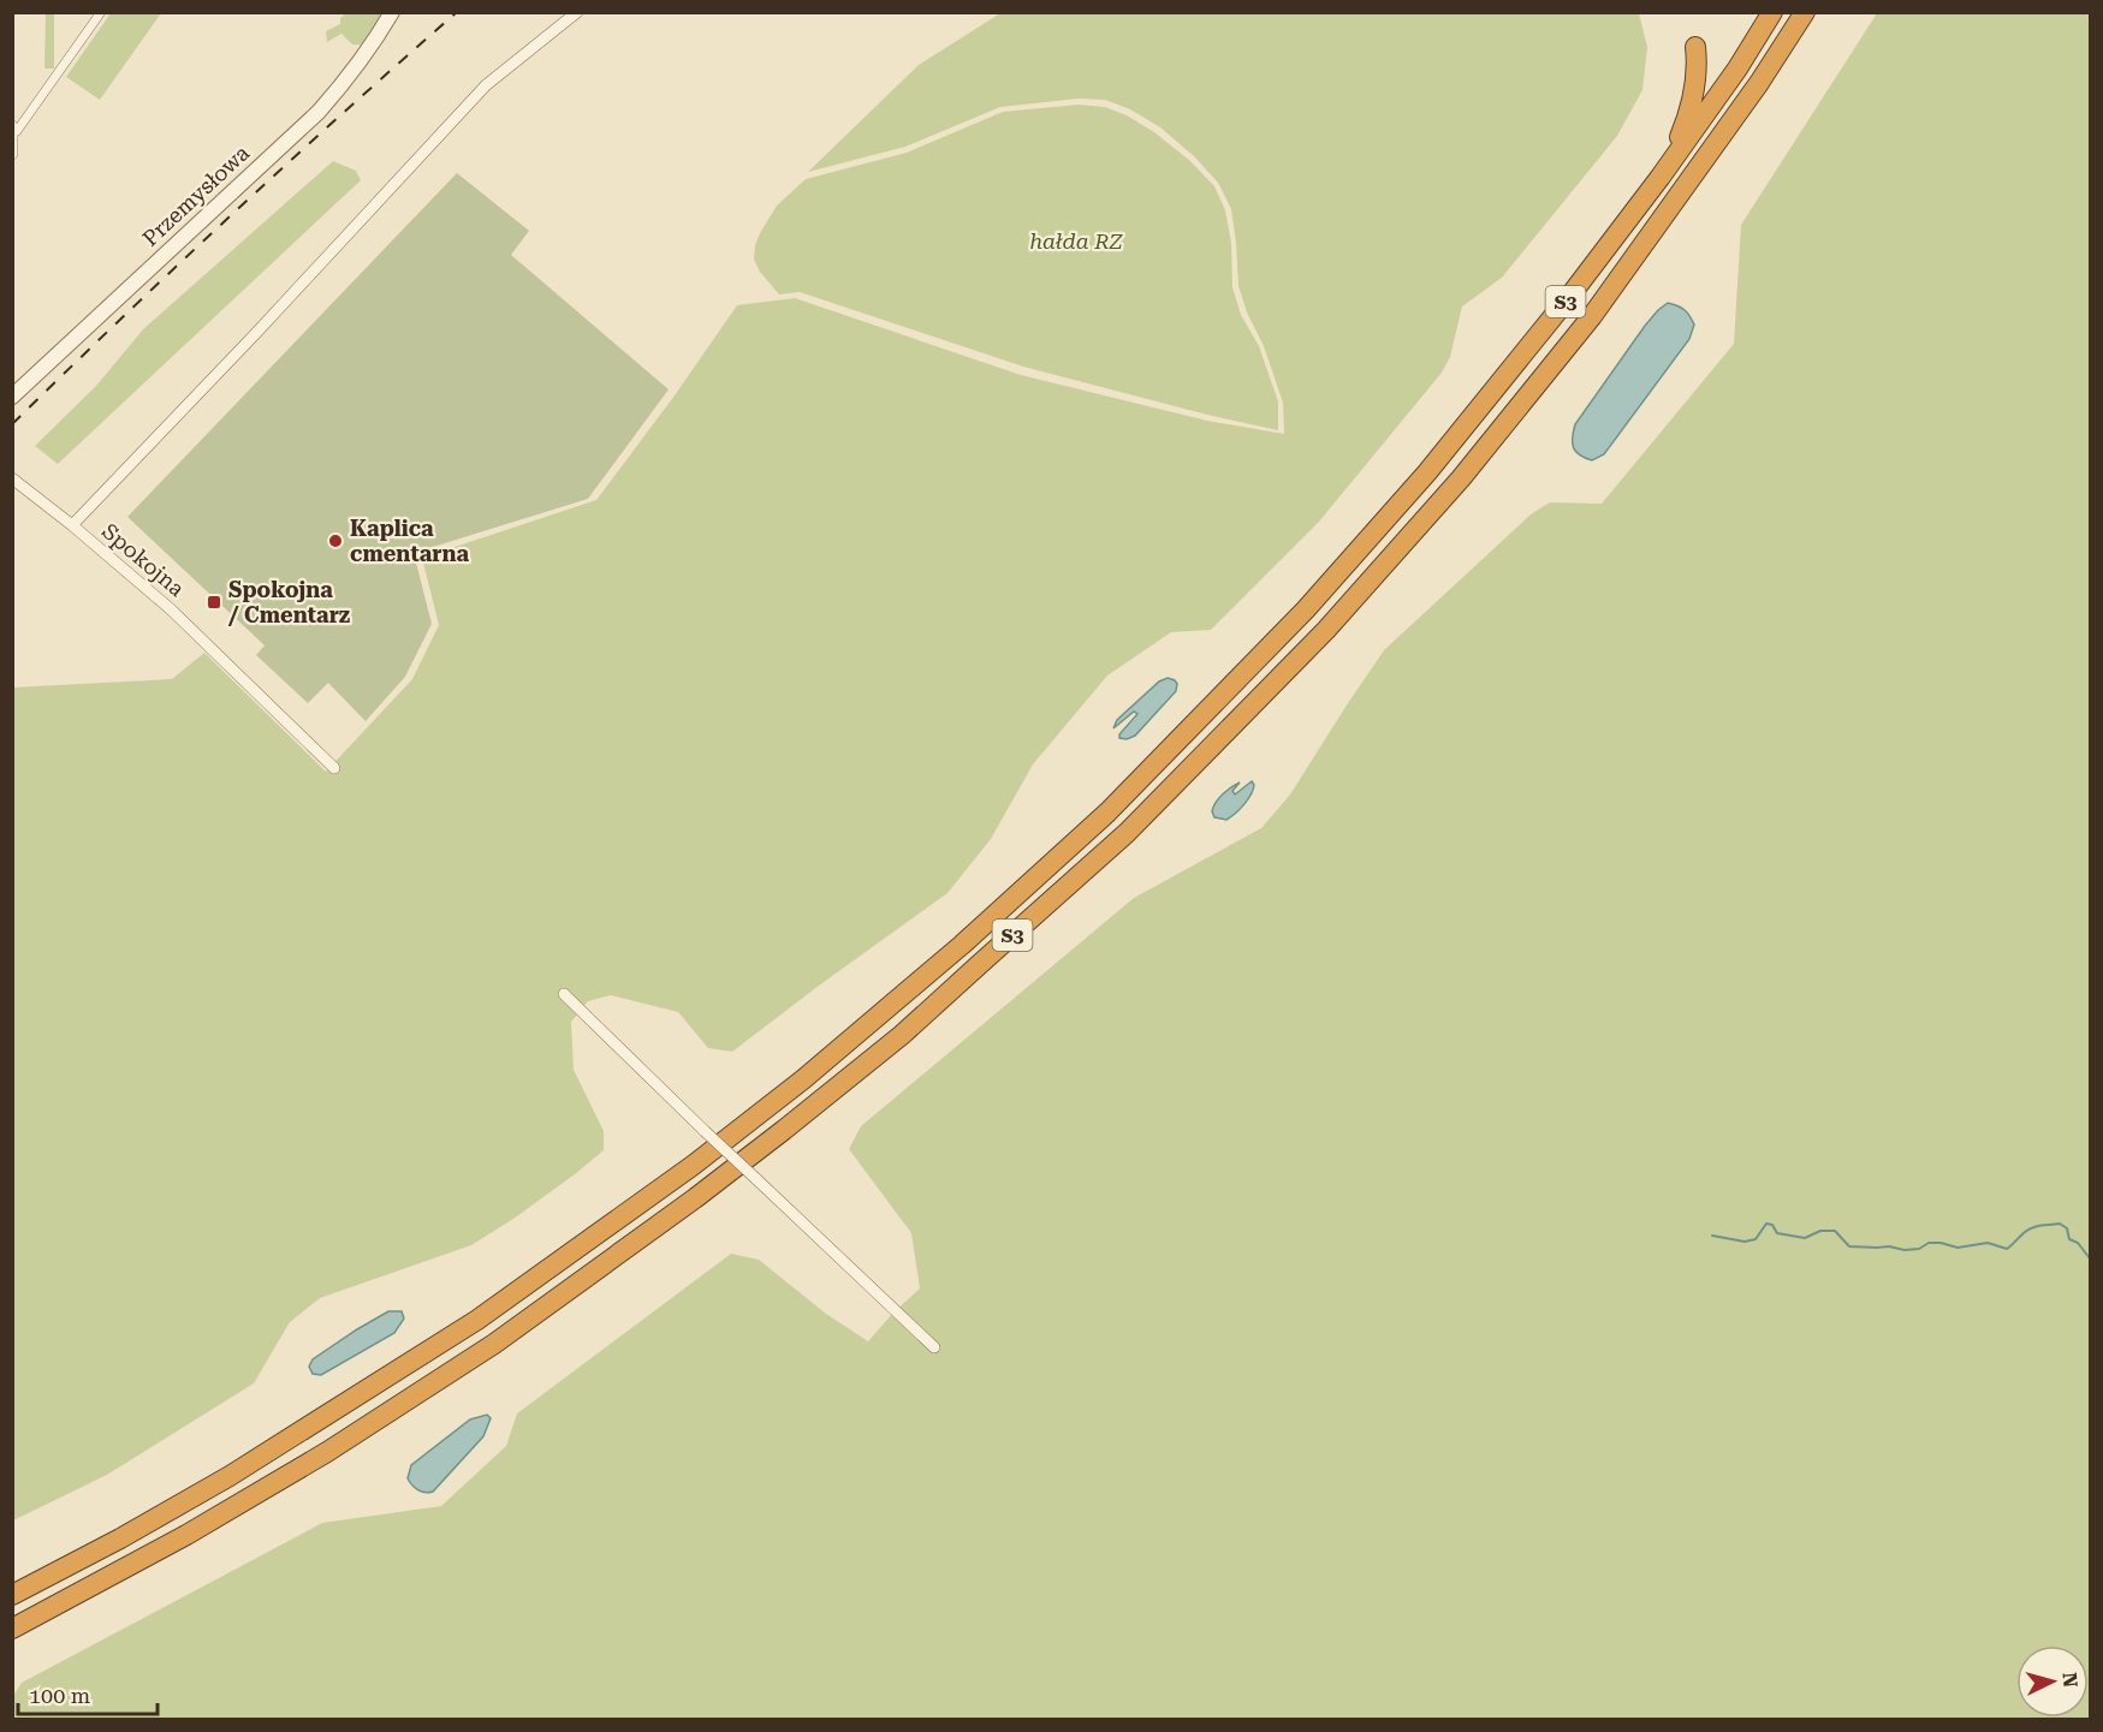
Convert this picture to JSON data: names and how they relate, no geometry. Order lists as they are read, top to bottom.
{
  "streets": {
    "highway": ["S3"],
    "street": ["Przemysłowa", "Spokojna"]
  },
  "parks": ["hałda RZ"],
  "places": {
    "other": ["Kaplica cmentarna"],
    "transit": ["Spokojna / Cmentarz"]
  },
  "scale_bar": "100 m",
  "north": "right"
}
